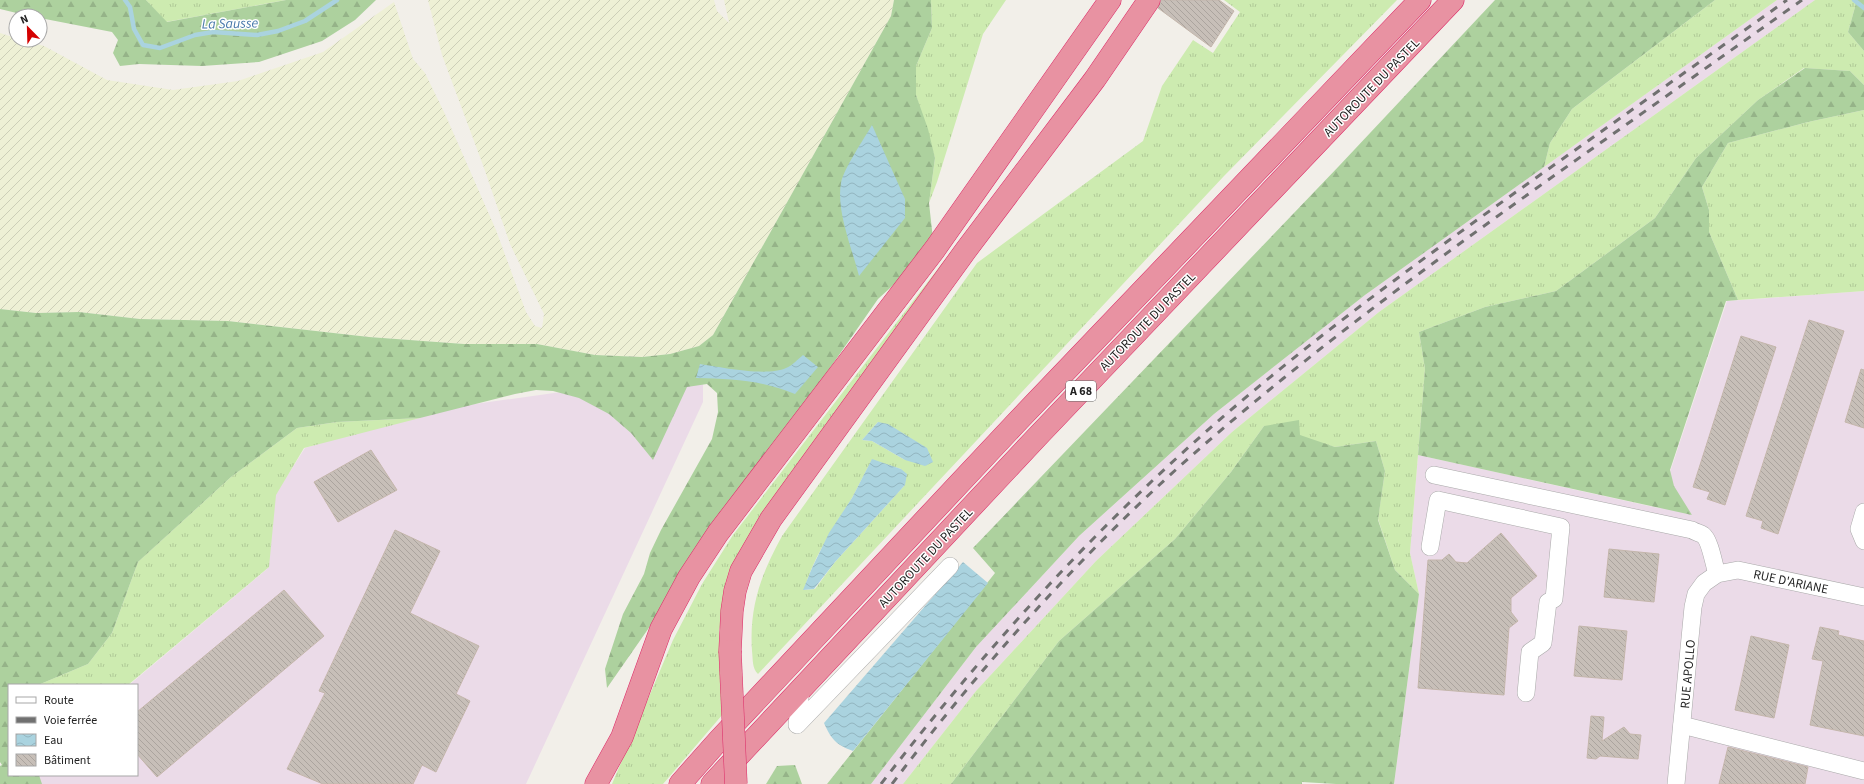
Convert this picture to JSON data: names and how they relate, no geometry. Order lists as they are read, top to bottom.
{
  "streets": {
    "highway": ["AUTOROUTE DU PASTEL", "A 68"],
    "street": ["RUE D'ARIANE", "RUE APOLLO"]
  },
  "crossings": [
    ["RUE D'ARIANE", "RUE APOLLO"]
  ],
  "water": ["La Sausse"],
  "legend": [
    "Route",
    "Voie ferrée",
    "Eau",
    "Bâtiment"
  ],
  "north": "top left"
}
